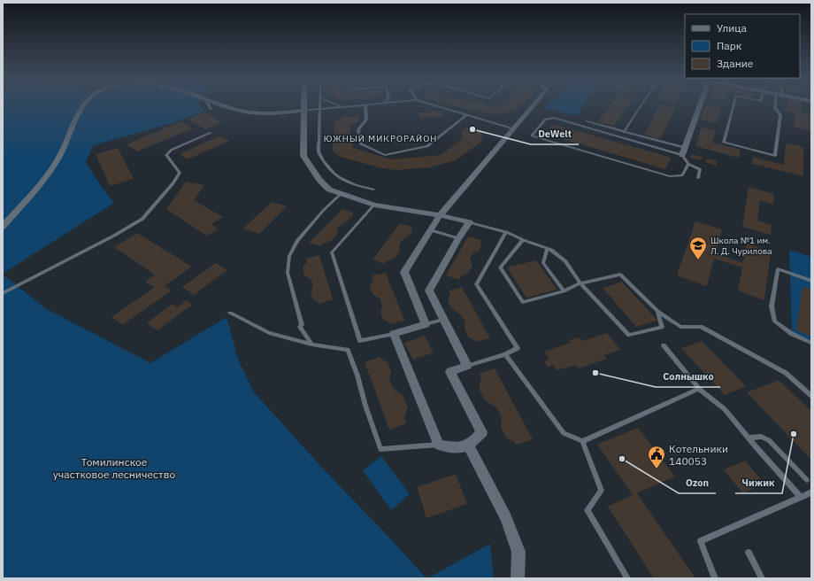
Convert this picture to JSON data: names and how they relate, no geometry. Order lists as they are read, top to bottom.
{
  "districts": ["ЮЖНЫЙ МИКРОРАЙОН"],
  "parks": ["Томилинское участковое лесничество"],
  "places": {
    "other": [
      "DeWelt",
      "Солнышко",
      "Чижик",
      "Ozon"
    ],
    "school or university": ["Школа №1 им. Л. Д. Чурилова"],
    "public building": ["Котельники 140053"]
  },
  "legend": ["Улица", "Парк", "Здание"]
}
